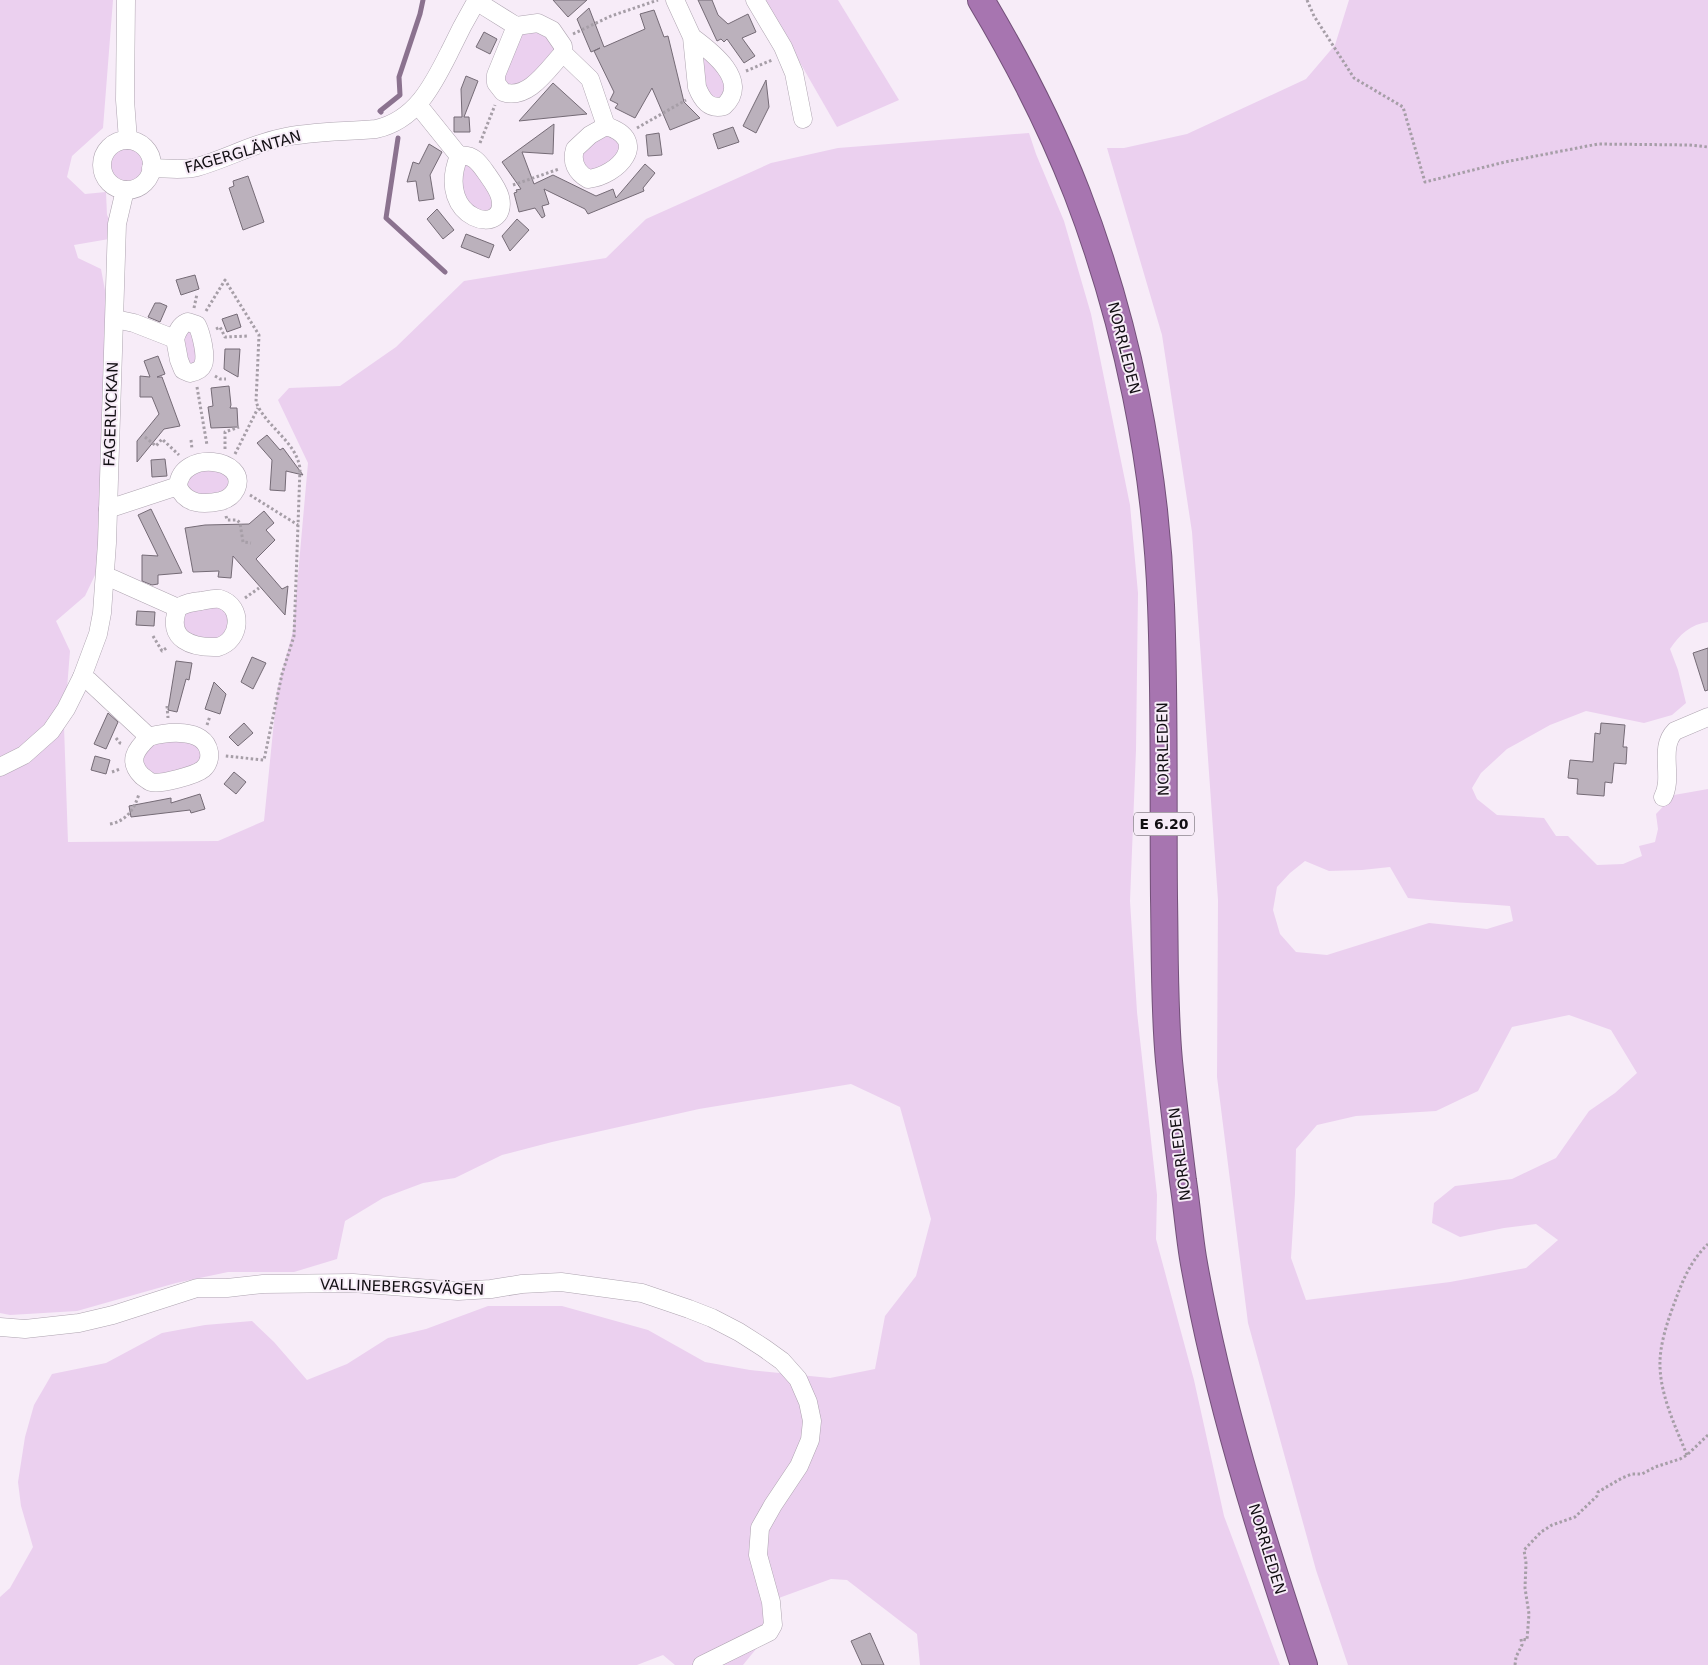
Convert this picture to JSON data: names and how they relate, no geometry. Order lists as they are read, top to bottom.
{
  "streets": {
    "highway": ["NORRLEDEN", "E 6.20"],
    "street": ["FAGERGLÄNTAN", "FAGERLYCKAN", "VALLINEBERGSVÄGEN"]
  },
  "crossings": [
    ["FAGERGLÄNTAN", "FAGERLYCKAN"]
  ]
}
